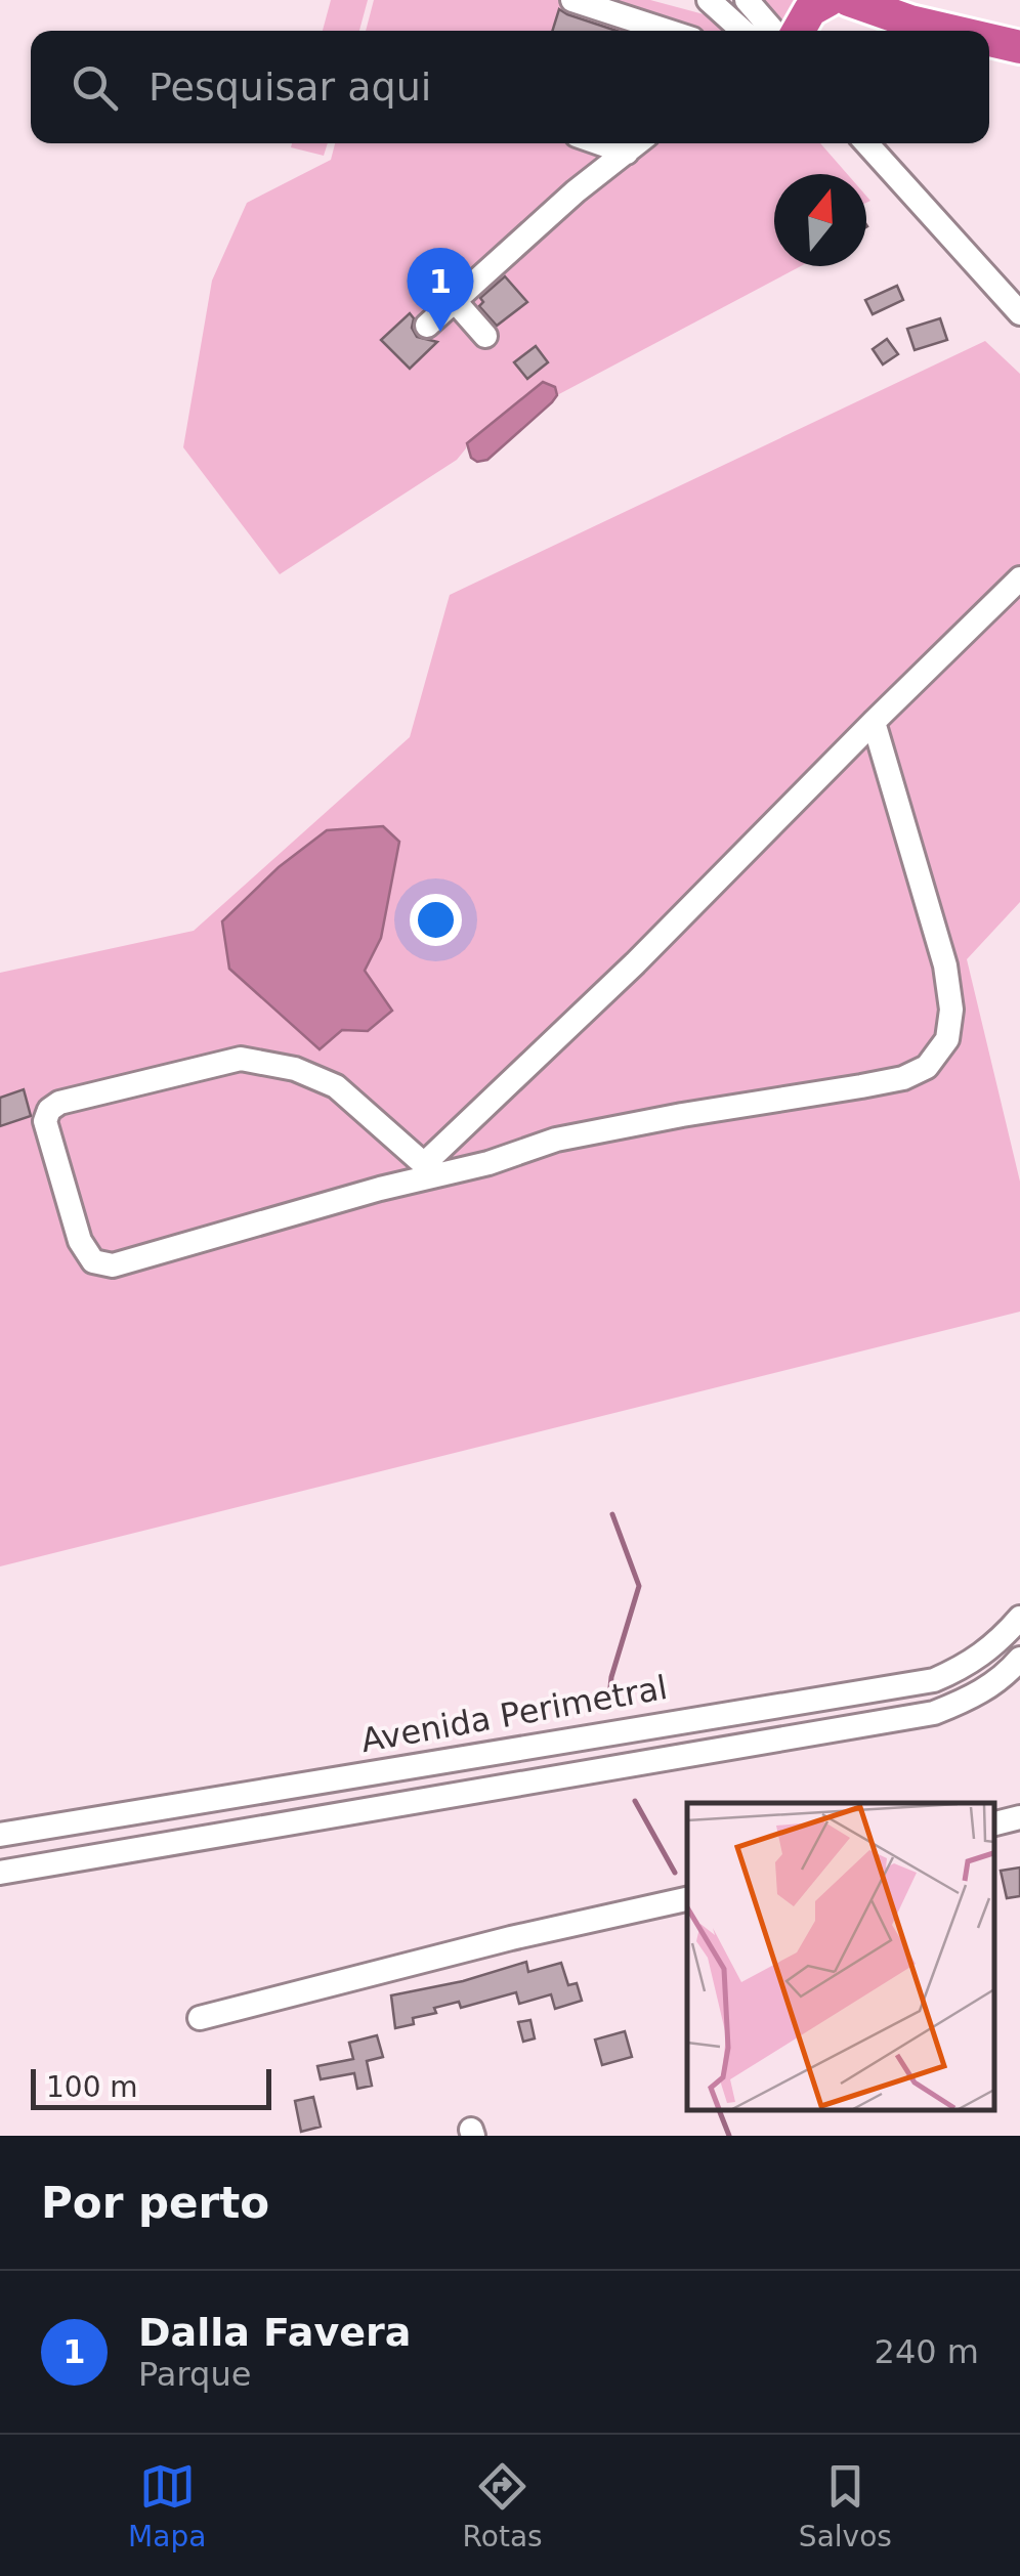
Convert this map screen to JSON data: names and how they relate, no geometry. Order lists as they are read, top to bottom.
{
  "streets": {
    "street": ["Avenida Perimetral"]
  },
  "scale_bar": "100 m",
  "north": "top",
  "page": {
    "search": "Pesquisar aqui",
    "pins": "1",
    "scale": "100 m",
    "heading": "Por perto",
    "list": [
      {
        "mark": "1",
        "name": "Dalla Favera",
        "note": "Parque",
        "value": "240 m"
      }
    ],
    "nav": ["Mapa", "Rotas", "Salvos"]
  }
}
